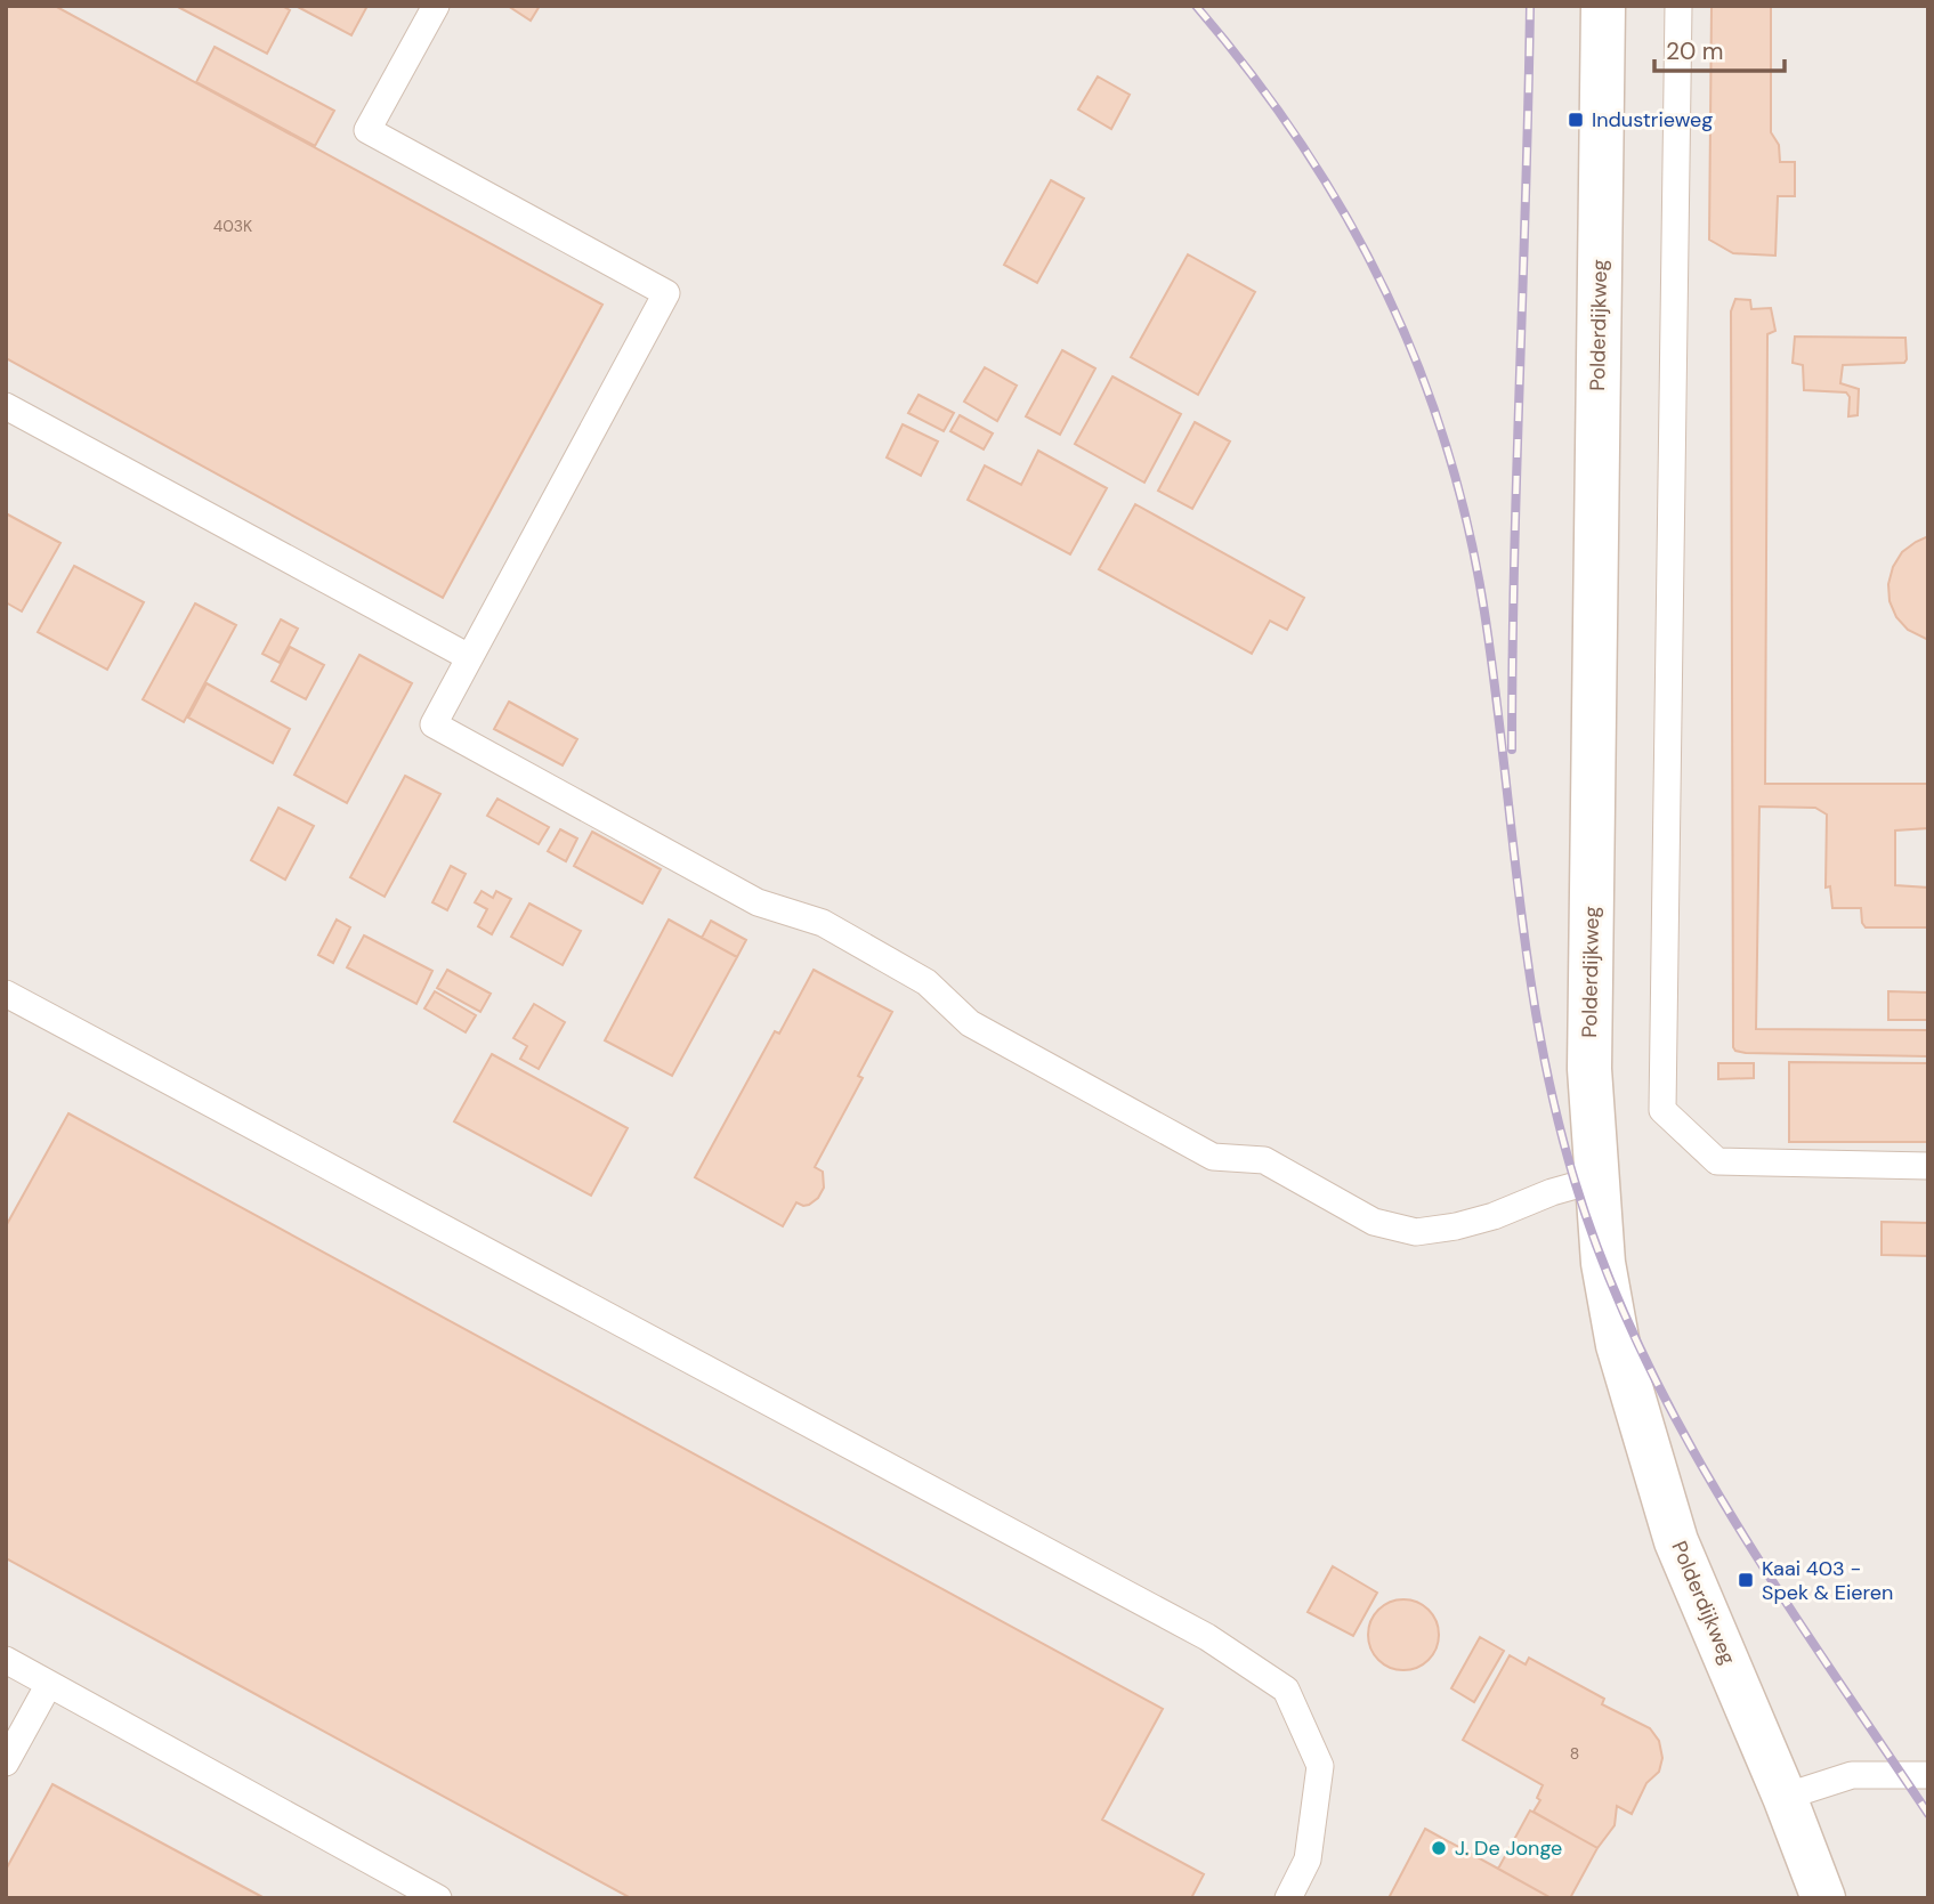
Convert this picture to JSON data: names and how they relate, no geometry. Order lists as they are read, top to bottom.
{
  "streets": {
    "street": ["Polderdijkweg"]
  },
  "places": {
    "transit": ["Industrieweg", "Kaai 403 - Spek & Eieren"],
    "other": ["J. De Jonge"]
  },
  "house_numbers": ["403K", "8"],
  "scale_bar": "20 m"
}
